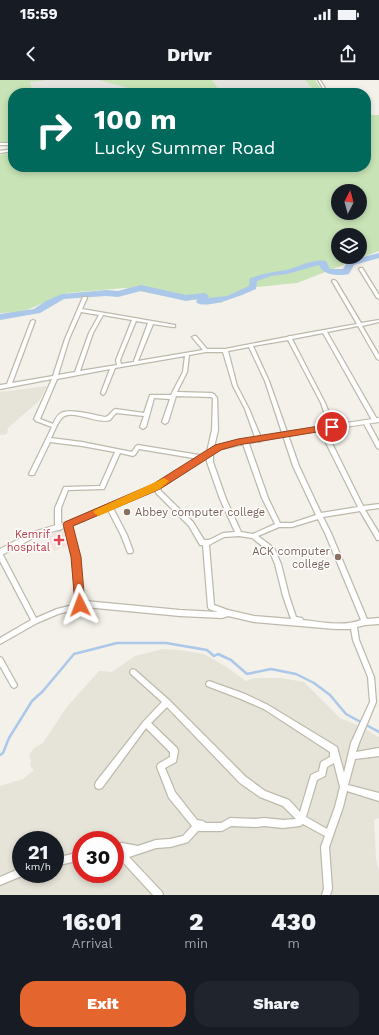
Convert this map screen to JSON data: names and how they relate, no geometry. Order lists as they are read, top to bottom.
{
  "places": {
    "other": ["Abbey computer college", "ACK computer college"],
    "health": ["Kemrif hospital"]
  },
  "north": "top",
  "page": {
    "status": "15:59",
    "header": "Drivr",
    "turn": ["100 m", "Lucky Summer Road"],
    "speed": "21 km/h",
    "limit": "30",
    "eta": [
      "16:01",
      "Arrival",
      "2",
      "min",
      "430",
      "m"
    ],
    "buttons": ["Exit", "Share"]
  }
}
